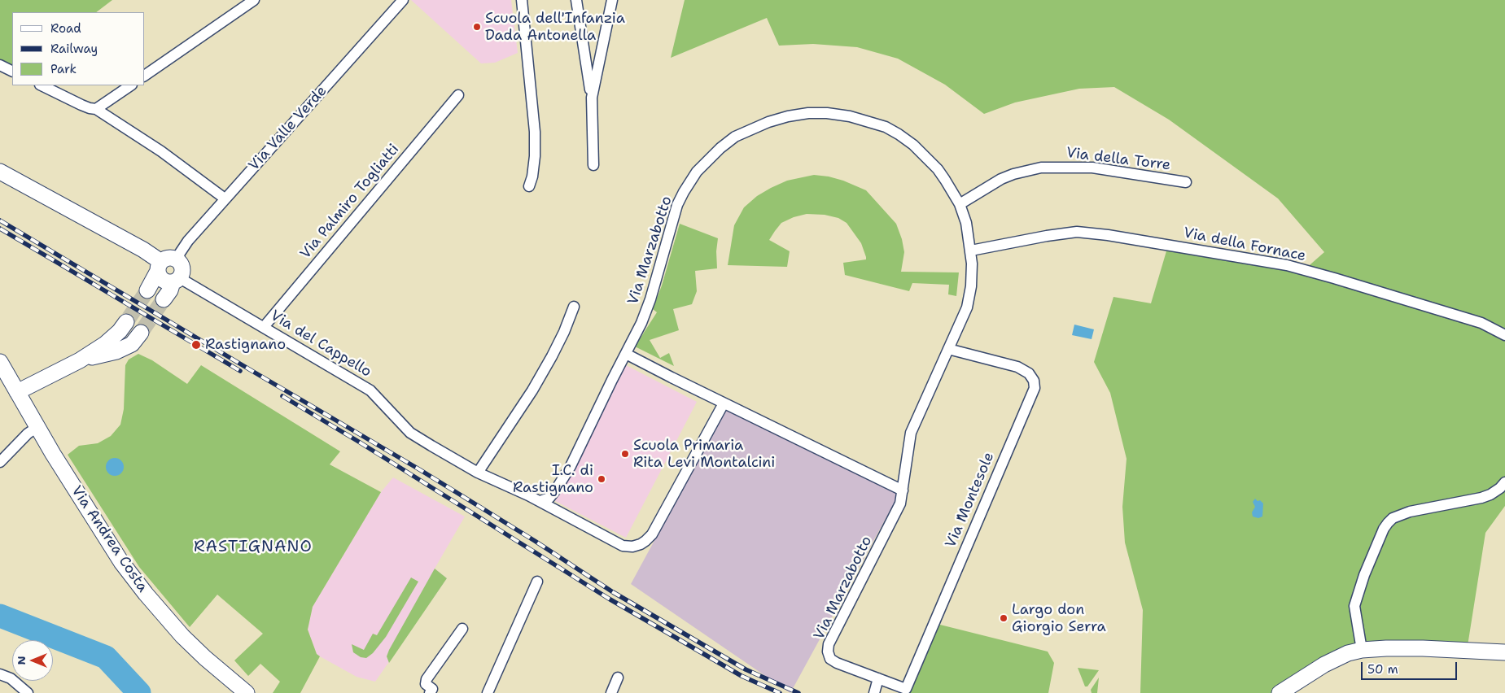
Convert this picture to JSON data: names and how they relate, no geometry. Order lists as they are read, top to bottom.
{
  "streets": {
    "main road": ["Via Andrea Costa"],
    "street": [
      "Via Valle Verde",
      "Via della Torre",
      "Via Palmiro Togliatti",
      "Via della Fornace",
      "Via Marzabotto",
      "Via del Cappello",
      "Via Montesole"
    ]
  },
  "crossings": [
    ["Via Valle Verde", "Via del Cappello"],
    ["Via della Torre", "Via Marzabotto"],
    ["Via Palmiro Togliatti", "Via del Cappello"],
    ["Via della Fornace", "Via Marzabotto"],
    ["Via Marzabotto", "Via Montesole"]
  ],
  "districts": ["RASTIGNANO"],
  "places": [
    "Scuola dell'Infanzia Dada Antonella",
    "Rastignano",
    "Scuola Primaria Rita Levi Montalcini",
    "I.C. di Rastignano",
    "Largo don Giorgio Serra"
  ],
  "legend": ["Road", "Railway", "Park"],
  "scale_bar": "50 m",
  "north": "left"
}
